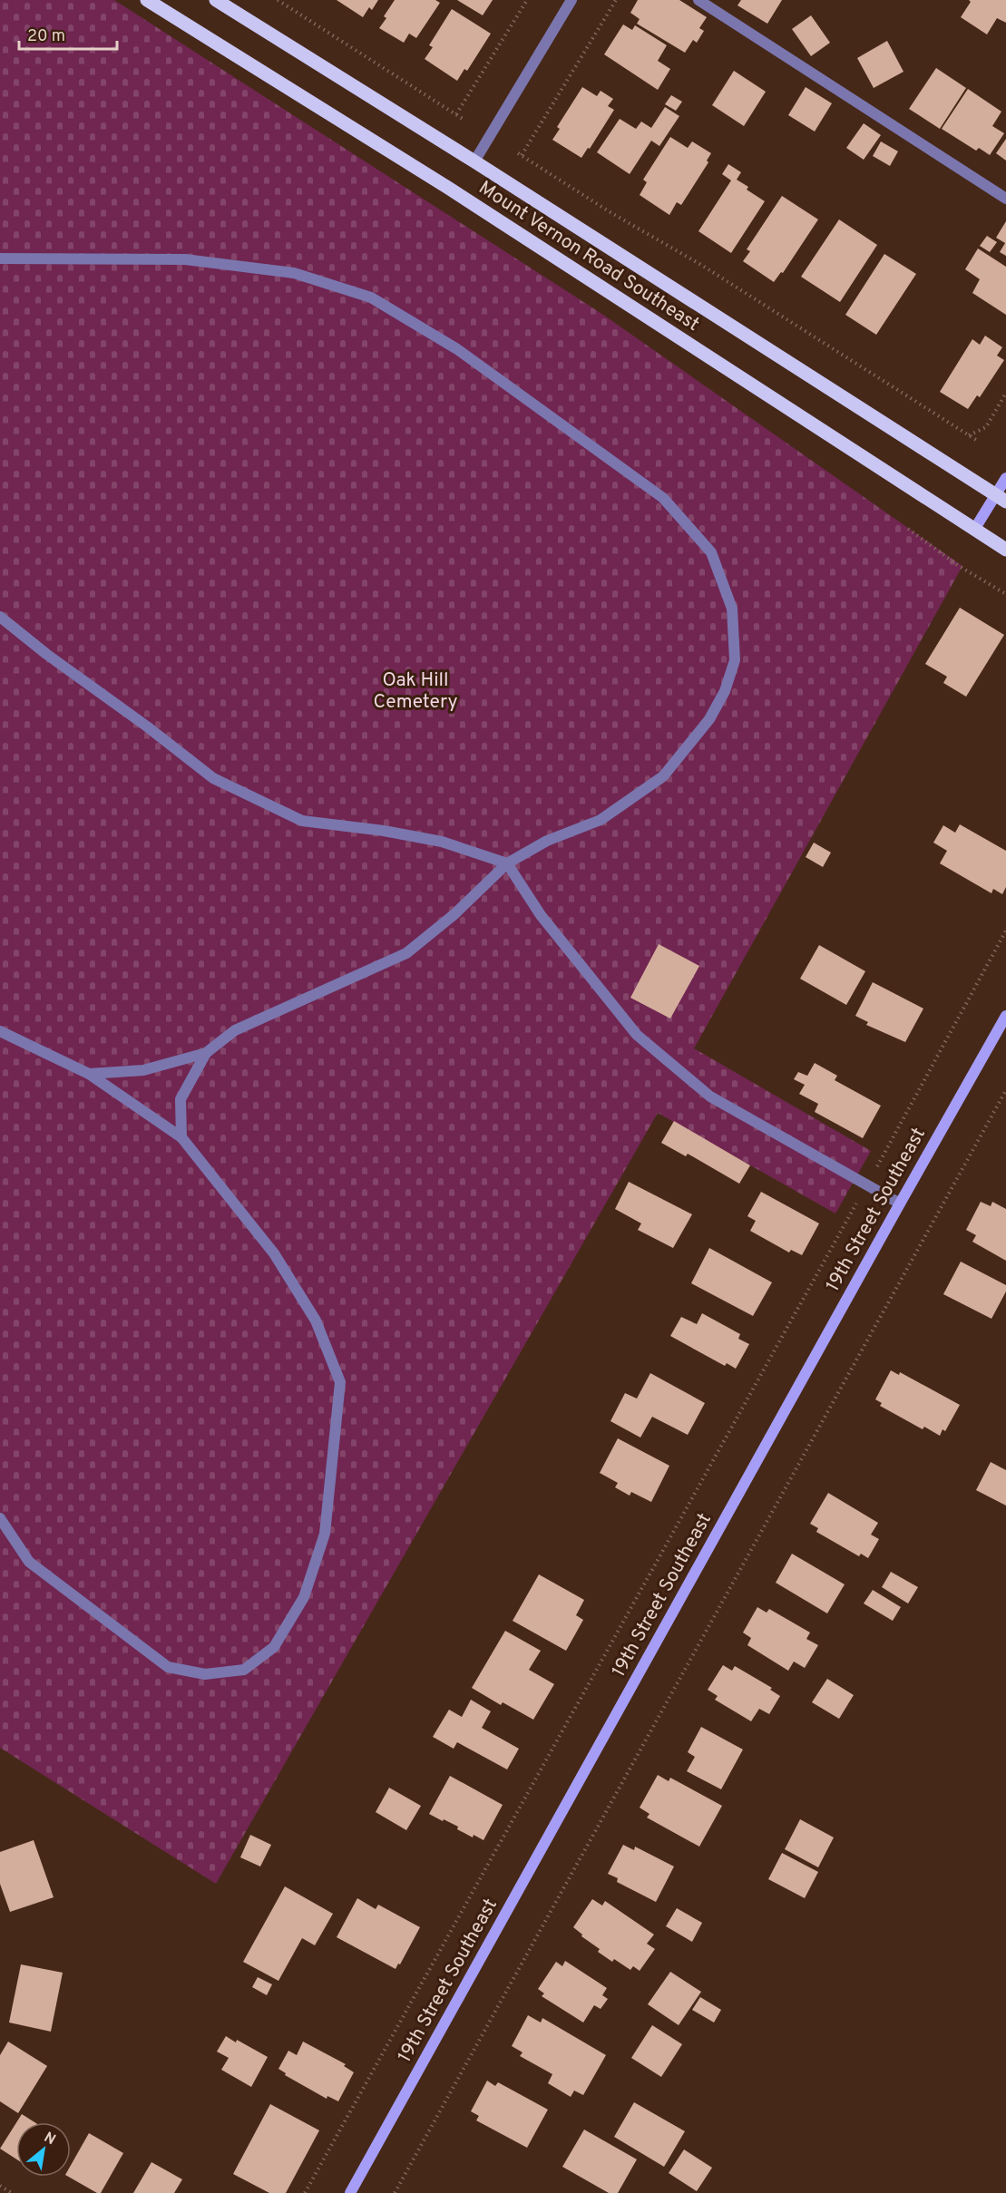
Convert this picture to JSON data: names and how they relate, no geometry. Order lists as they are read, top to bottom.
{
  "streets": {
    "main road": ["Mount Vernon Road Southeast", "19th Street Southeast"]
  },
  "parks": ["Oak Hill Cemetery"],
  "scale_bar": "20 m",
  "north": "top right"
}
